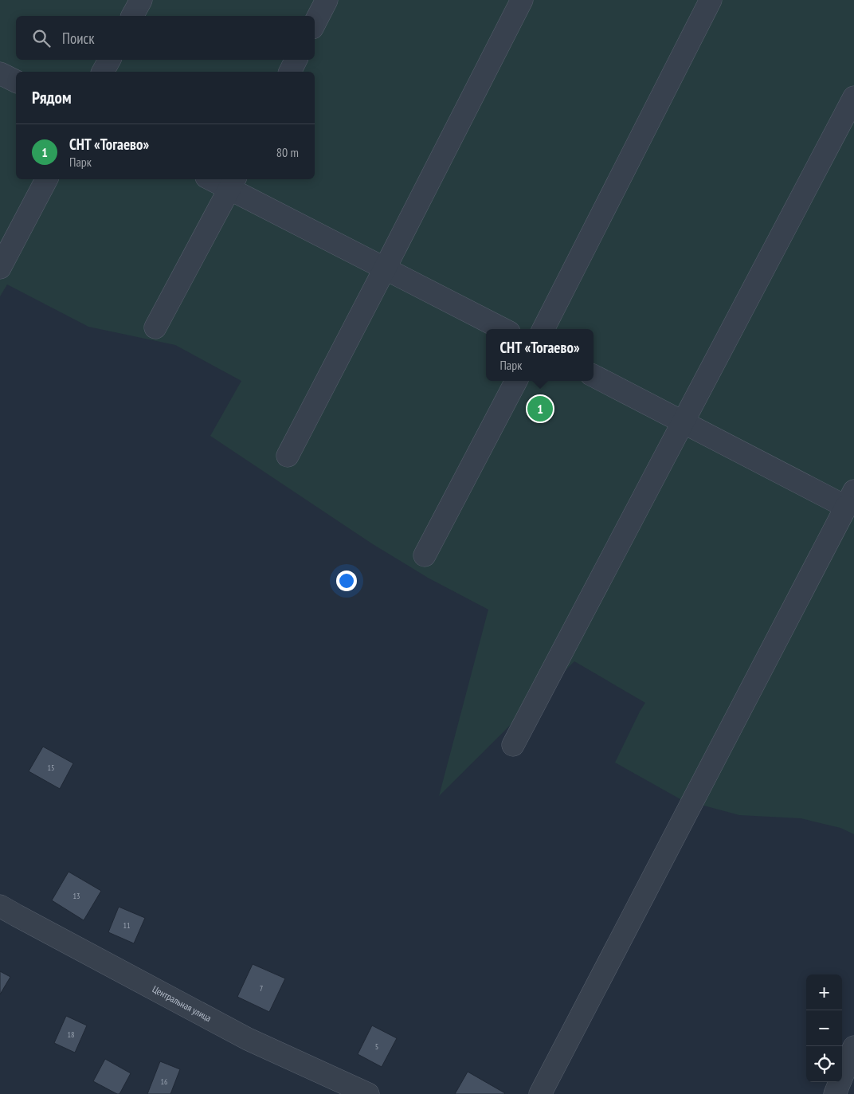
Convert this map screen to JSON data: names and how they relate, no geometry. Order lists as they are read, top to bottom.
{
  "streets": {
    "street": ["Центральная улица"]
  },
  "house_numbers": [
    "15",
    "13",
    "11",
    "7",
    "18",
    "5",
    "16"
  ],
  "page": {
    "search": "Поиск",
    "heading": "Рядом",
    "list": [
      {
        "mark": "1",
        "name": "СНТ «Тогаево»",
        "note": "Парк",
        "value": "80 m"
      }
    ],
    "popup": ["СНТ «Тогаево»", "Парк"],
    "pins": "1",
    "map_buttons": ["+", "−"]
  }
}
